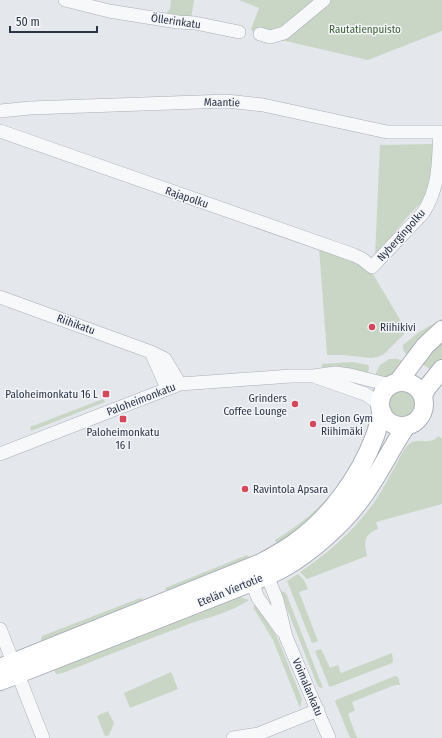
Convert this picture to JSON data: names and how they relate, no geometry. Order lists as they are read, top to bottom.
{
  "streets": {
    "street": [
      "Öllerinkatu",
      "Maantie",
      "Rajapolku",
      "Nyberginpolku",
      "Riihikatu",
      "Paloheimonkatu",
      "Etelän Viertotie",
      "Voimalankatu"
    ]
  },
  "crossings": [
    ["Maantie", "Nyberginpolku"],
    ["Rajapolku", "Nyberginpolku"],
    ["Riihikatu", "Paloheimonkatu"],
    ["Paloheimonkatu", "Etelän Viertotie"],
    ["Etelän Viertotie", "Voimalankatu"]
  ],
  "parks": ["Rautatienpuisto"],
  "places": {
    "other": [
      "Riihikivi",
      "Grinders Coffee Lounge",
      "Legion Gym Riihimäki",
      "Ravintola Apsara"
    ],
    "transit": ["Paloheimonkatu 16 L", "Paloheimonkatu 16 I"]
  },
  "scale_bar": "50 m"
}
